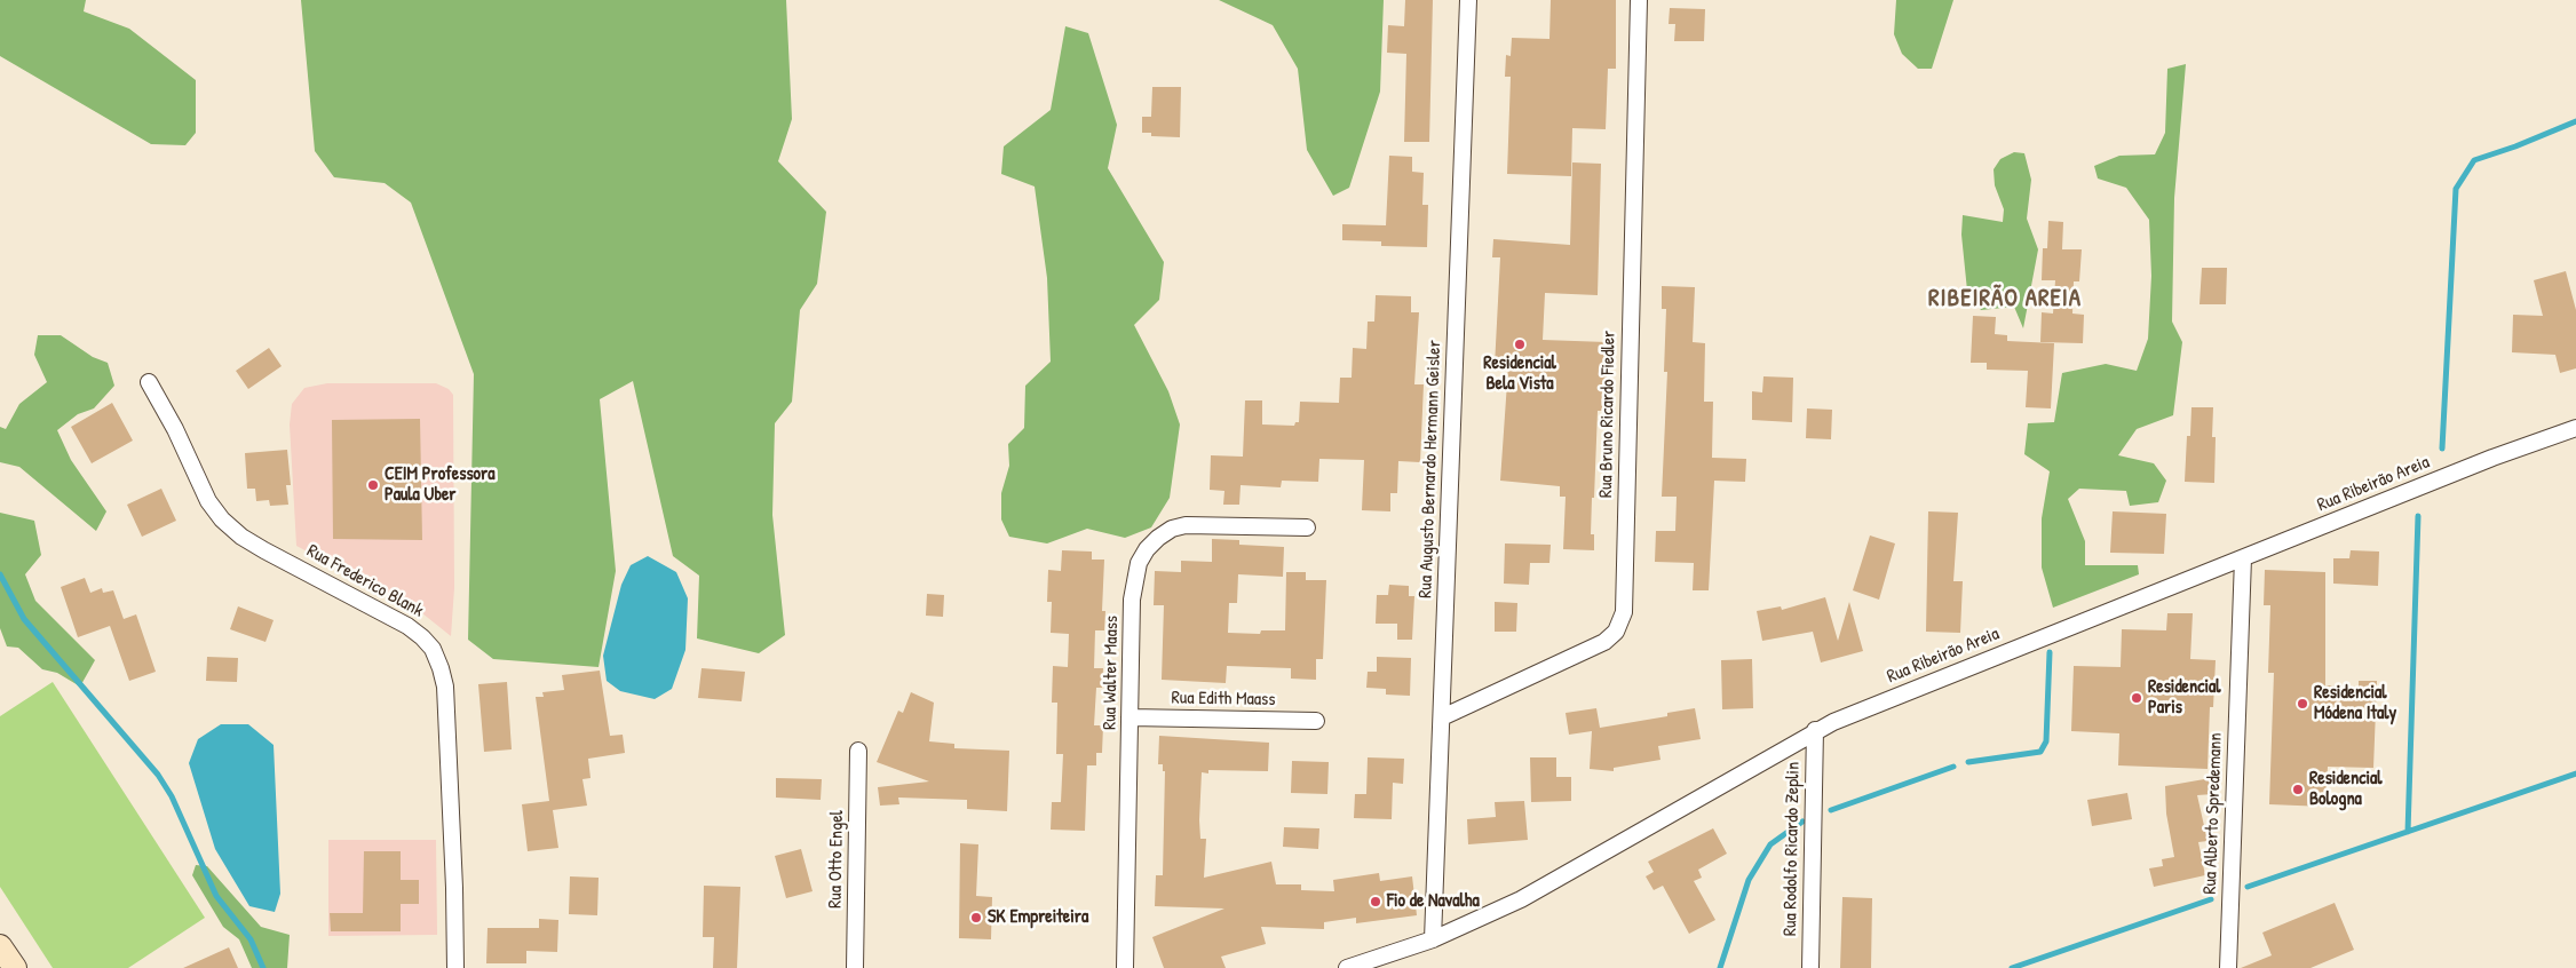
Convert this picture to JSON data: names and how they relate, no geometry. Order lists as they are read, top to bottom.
{
  "streets": {
    "street": [
      "Rua Bruno Ricardo Fiedler",
      "Rua Augusto Bernardo Hermann Geisler",
      "Rua Ribeirão Areia",
      "Rua Frederico Blank",
      "Rua Walter Maass",
      "Rua Edith Maass",
      "Rua Alberto Spredemann",
      "Rua Rodolfo Ricardo Zeplin",
      "Rua Otto Engel"
    ]
  },
  "crossings": [
    ["Rua Bruno Ricardo Fiedler", "Rua Augusto Bernardo Hermann Geisler"],
    ["Rua Augusto Bernardo Hermann Geisler", "Rua Ribeirão Areia"],
    ["Rua Ribeirão Areia", "Rua Alberto Spredemann"],
    ["Rua Ribeirão Areia", "Rua Rodolfo Ricardo Zeplin"],
    ["Rua Walter Maass", "Rua Edith Maass"]
  ],
  "districts": ["RIBEIRÃO AREIA"],
  "places": [
    "Residencial Bela Vista",
    "CEIM Professora Paula Uber",
    "Residencial Paris",
    "Residencial Módena Italy",
    "Residencial Bologna",
    "Fio de Navalha",
    "SK Empreiteira"
  ]
}
